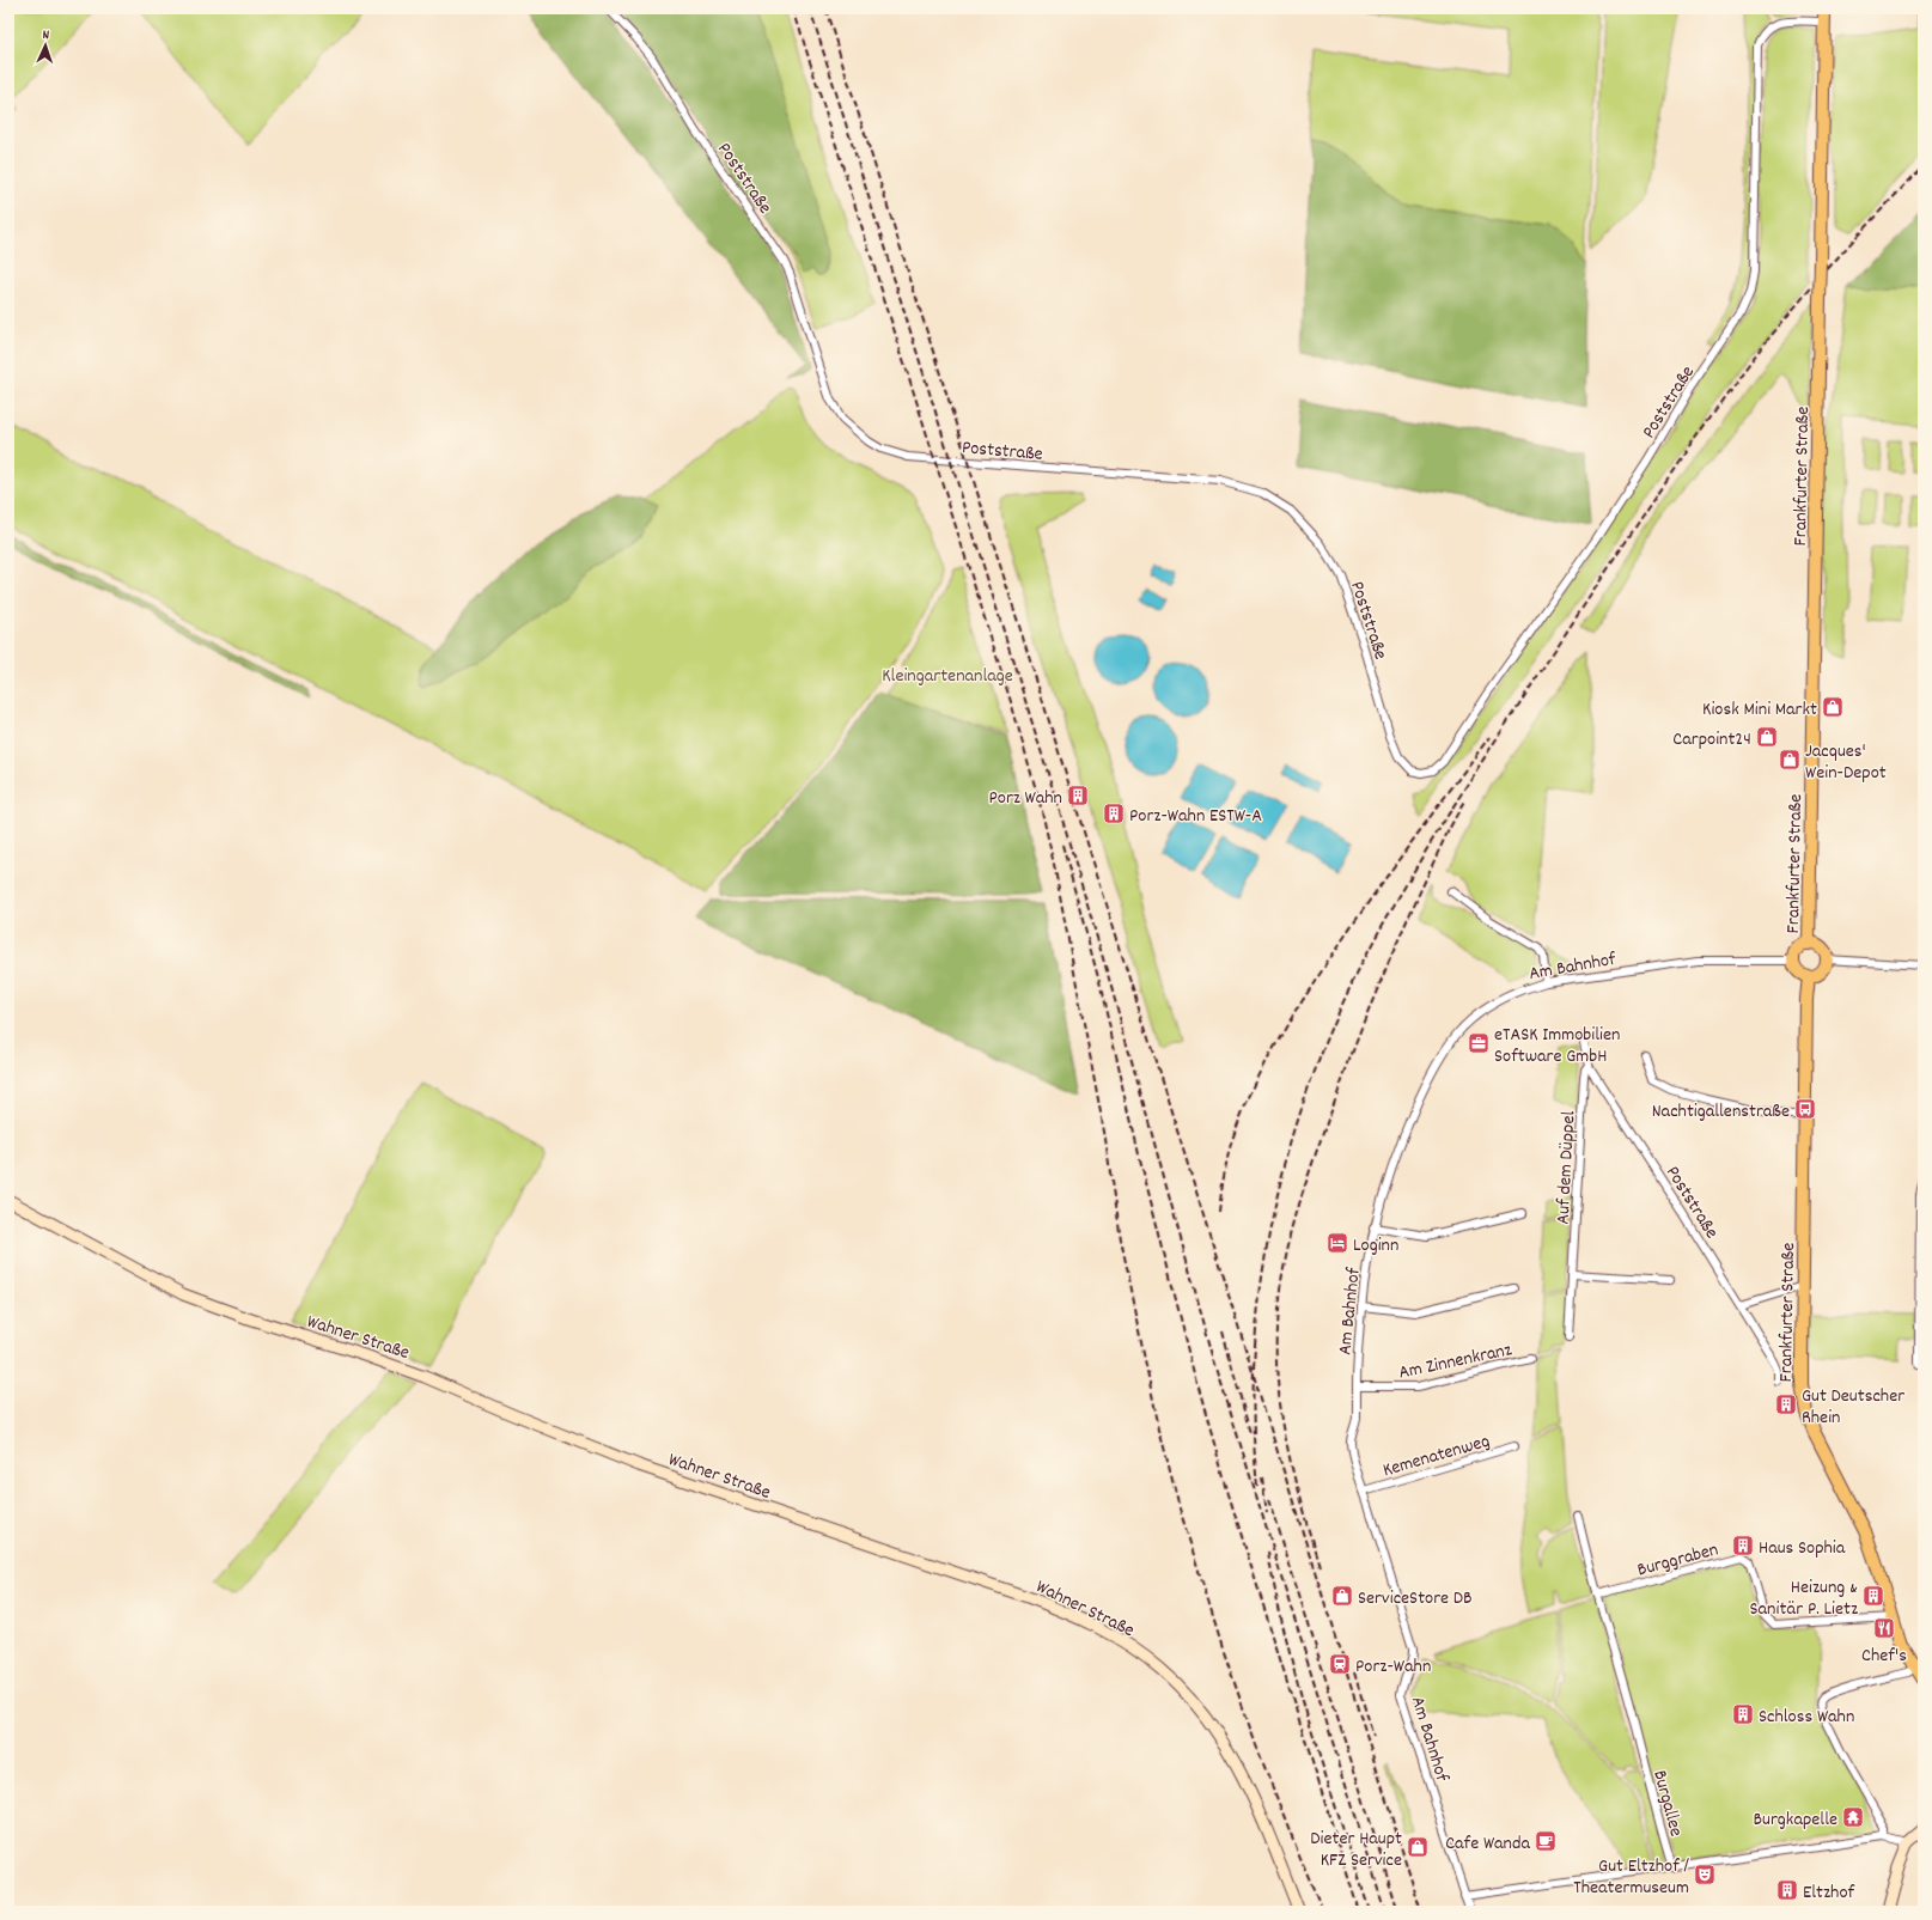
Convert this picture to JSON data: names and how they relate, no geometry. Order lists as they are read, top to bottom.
{
  "streets": {
    "main road": ["Frankfurter Straße"],
    "street": [
      "Poststraße",
      "Am Bahnhof",
      "Auf dem Düppel",
      "Wahner Straße",
      "Am Zinnenkranz",
      "Kemenatenweg",
      "Burggraben",
      "Burgallee"
    ]
  },
  "crossings": [
    ["Poststraße", "Frankfurter Straße"],
    ["Poststraße", "Auf dem Düppel"],
    ["Frankfurter Straße", "Am Bahnhof"],
    ["Frankfurter Straße", "Burggraben"],
    ["Am Bahnhof", "Am Zinnenkranz"],
    ["Am Bahnhof", "Kemenatenweg"],
    ["Burggraben", "Burgallee"]
  ],
  "parks": ["Kleingartenanlage"],
  "places": {
    "shop": [
      "Kiosk Mini Markt",
      "Carpoint24",
      "Jacques' Wein-Depot",
      "ServiceStore DB",
      "Dieter Haupt KFZ Service"
    ],
    "building": [
      "Porz Wahn",
      "Porz-Wahn ESTW-A",
      "Gut Deutscher Rhein",
      "Haus Sophia",
      "Heizung & Sanitär P. Lietz",
      "Schloss Wahn",
      "Eltzhof"
    ],
    "office": ["eTASK Immobilien Software GmbH"],
    "bus stop": ["Nachtigallenstraße"],
    "hotel": ["Loginn"],
    "restaurant": ["Chef's"],
    "station": ["Porz-Wahn"],
    "temple": ["Burgkapelle"],
    "cafe": ["Cafe Wanda"],
    "theatre": ["Gut Eltzhof / Theatermuseum"]
  },
  "north": "top"
}
